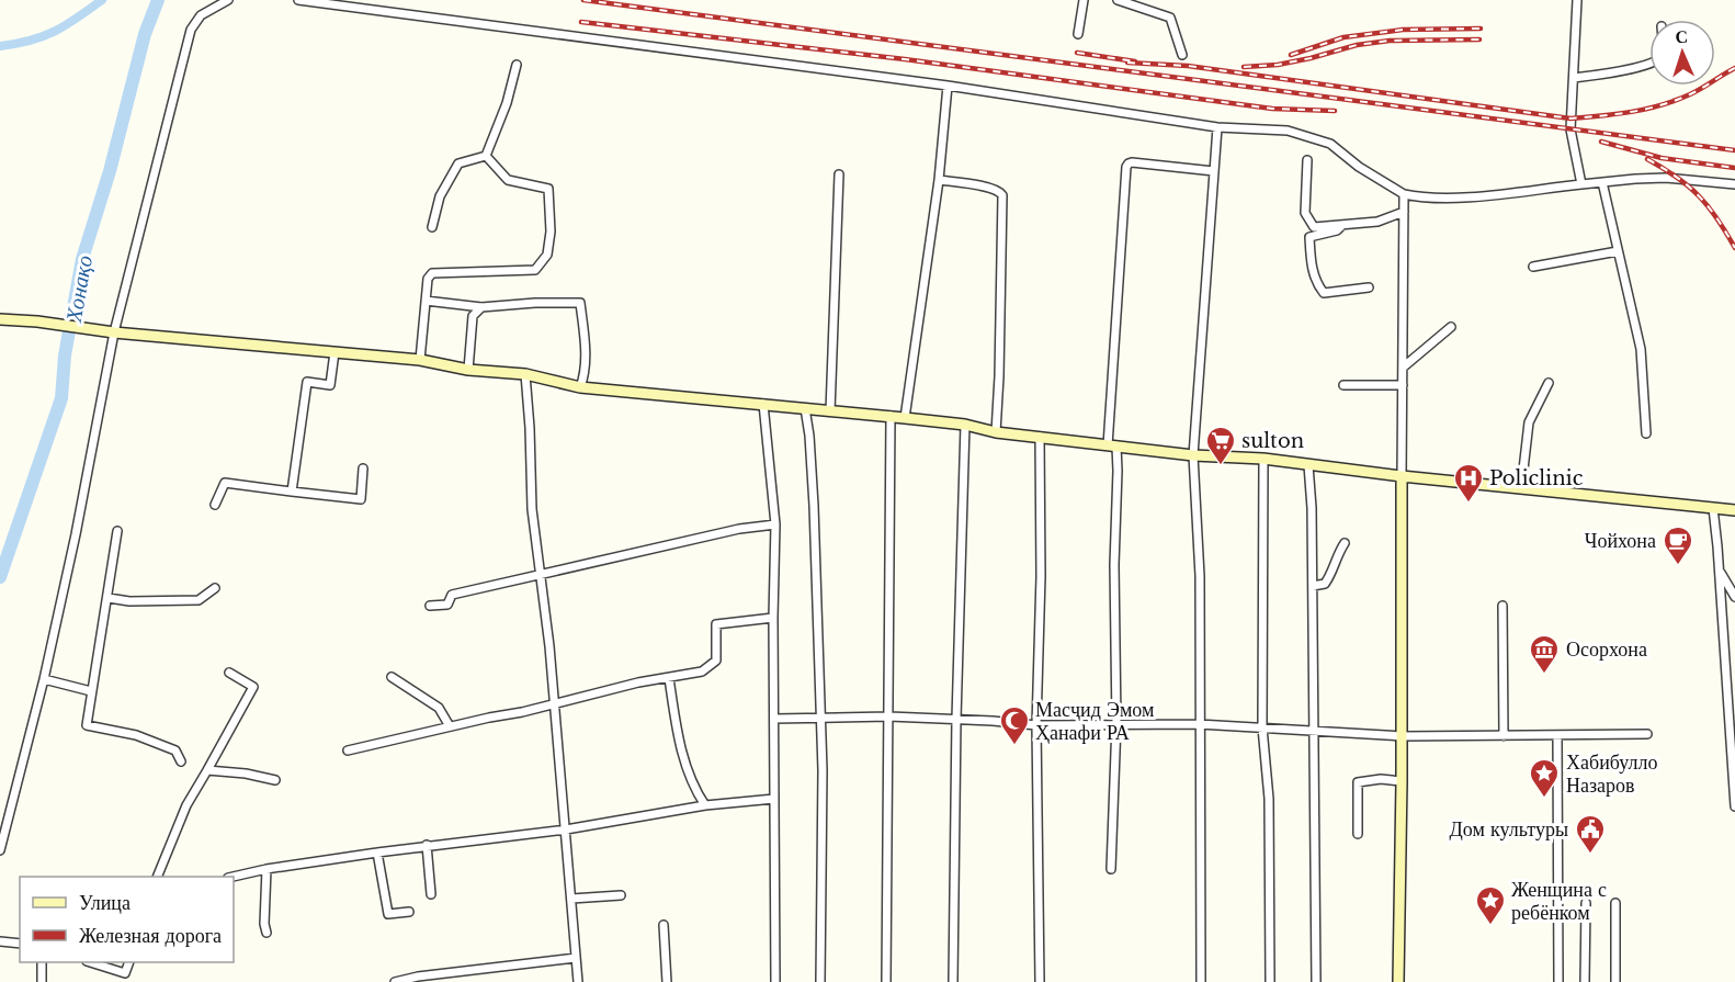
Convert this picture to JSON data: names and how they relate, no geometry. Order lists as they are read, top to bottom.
{
  "water": ["Хонақо"],
  "places": {
    "supermarket": ["sulton"],
    "hospital": ["Policlinic"],
    "cafe": ["Чойхона"],
    "museum": ["Осорхона"],
    "mosque": ["Масҷид Эмом Ҳанафи РА"],
    "place": ["Хабибулло Назаров", "Женщина с ребёнком"],
    "public building": ["Дом культуры"]
  },
  "legend": ["Улица", "Железная дорога"],
  "north": "top"
}
